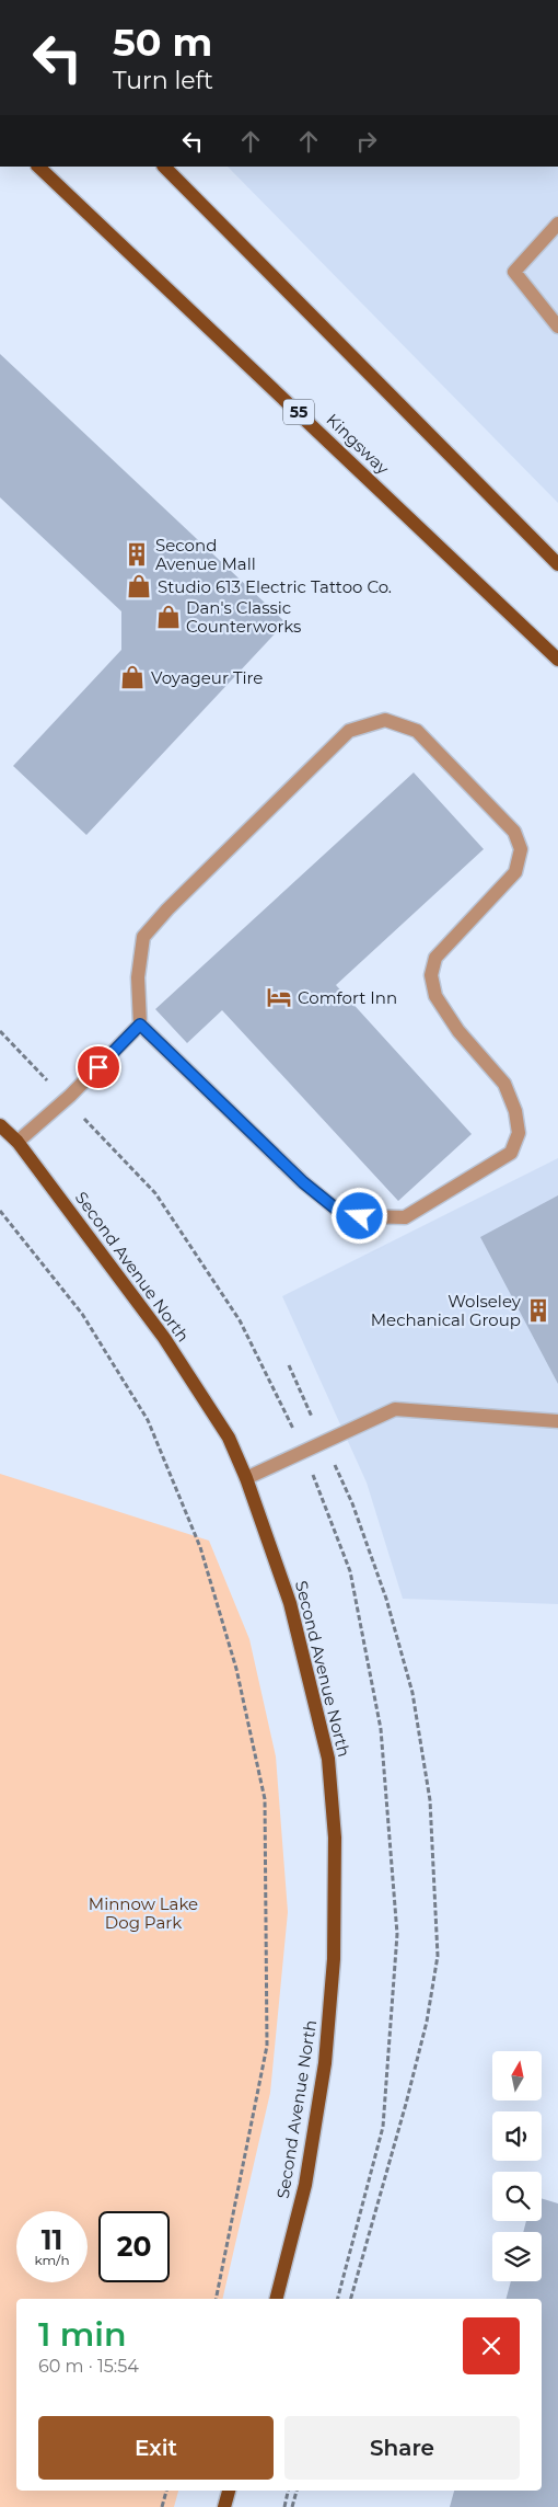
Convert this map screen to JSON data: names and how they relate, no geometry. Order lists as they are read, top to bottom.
{
  "streets": {
    "main road": ["55", "Kingsway", "Second Avenue North"]
  },
  "parks": ["Minnow Lake Dog Park"],
  "places": {
    "building": ["Second Avenue Mall", "Wolseley Mechanical Group"],
    "shop": ["Studio 613 Electric Tattoo Co.", "Dan's Classic Counterworks", "Voyageur Tire"],
    "hotel": ["Comfort Inn"]
  },
  "north": "top",
  "page": {
    "turn": ["50 m", "Turn left"],
    "speed": "11 km/h",
    "limit": "20",
    "heading": ["1 min", "60 m · 15:54"],
    "buttons": ["Exit", "Share"]
  }
}
